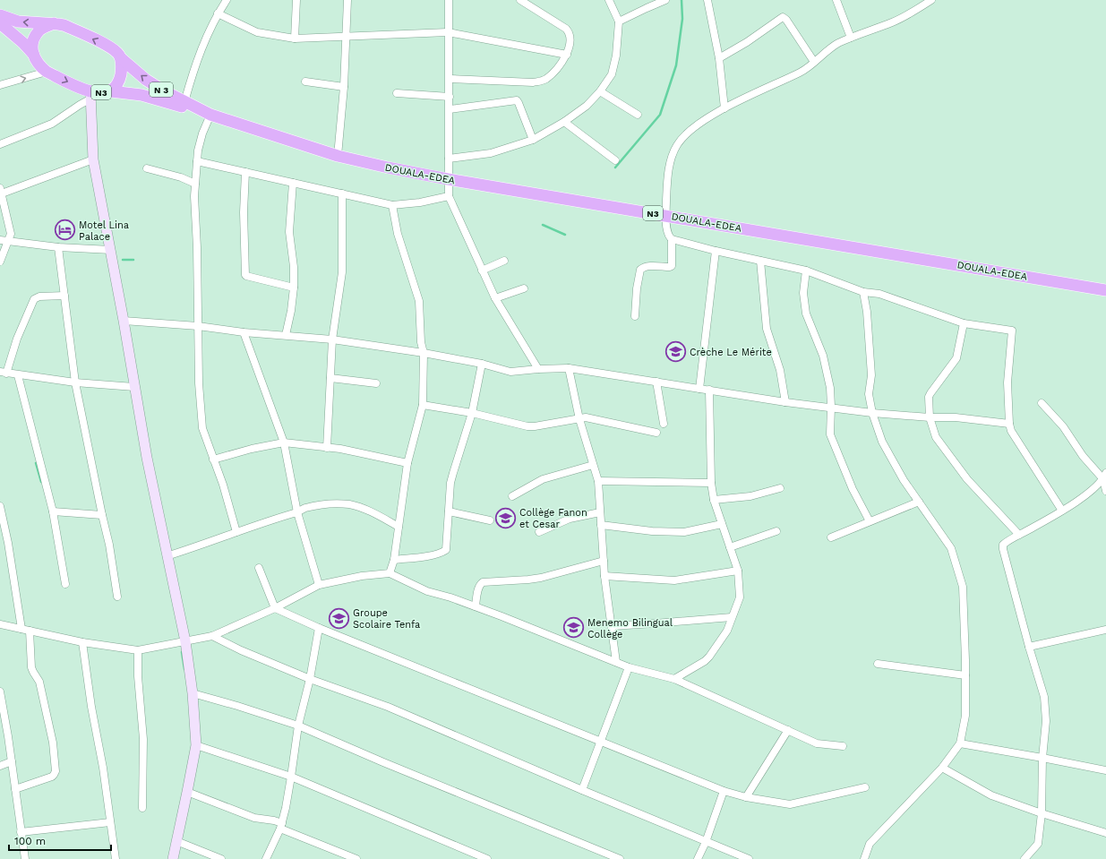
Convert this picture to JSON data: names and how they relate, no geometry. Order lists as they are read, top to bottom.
{
  "streets": {
    "highway": ["N 3", "N3", "DOUALA-EDEA"]
  },
  "crossings": [
    ["N 3", "N3"],
    ["N 3", "DOUALA-EDEA"]
  ],
  "places": {
    "hotel": ["Motel Lina Palace"],
    "school or university": [
      "Crèche Le Mérite",
      "Collège Fanon et Cesar",
      "Groupe Scolaire Tenfa",
      "Menemo Bilingual Collège"
    ]
  },
  "scale_bar": "100 m"
}
